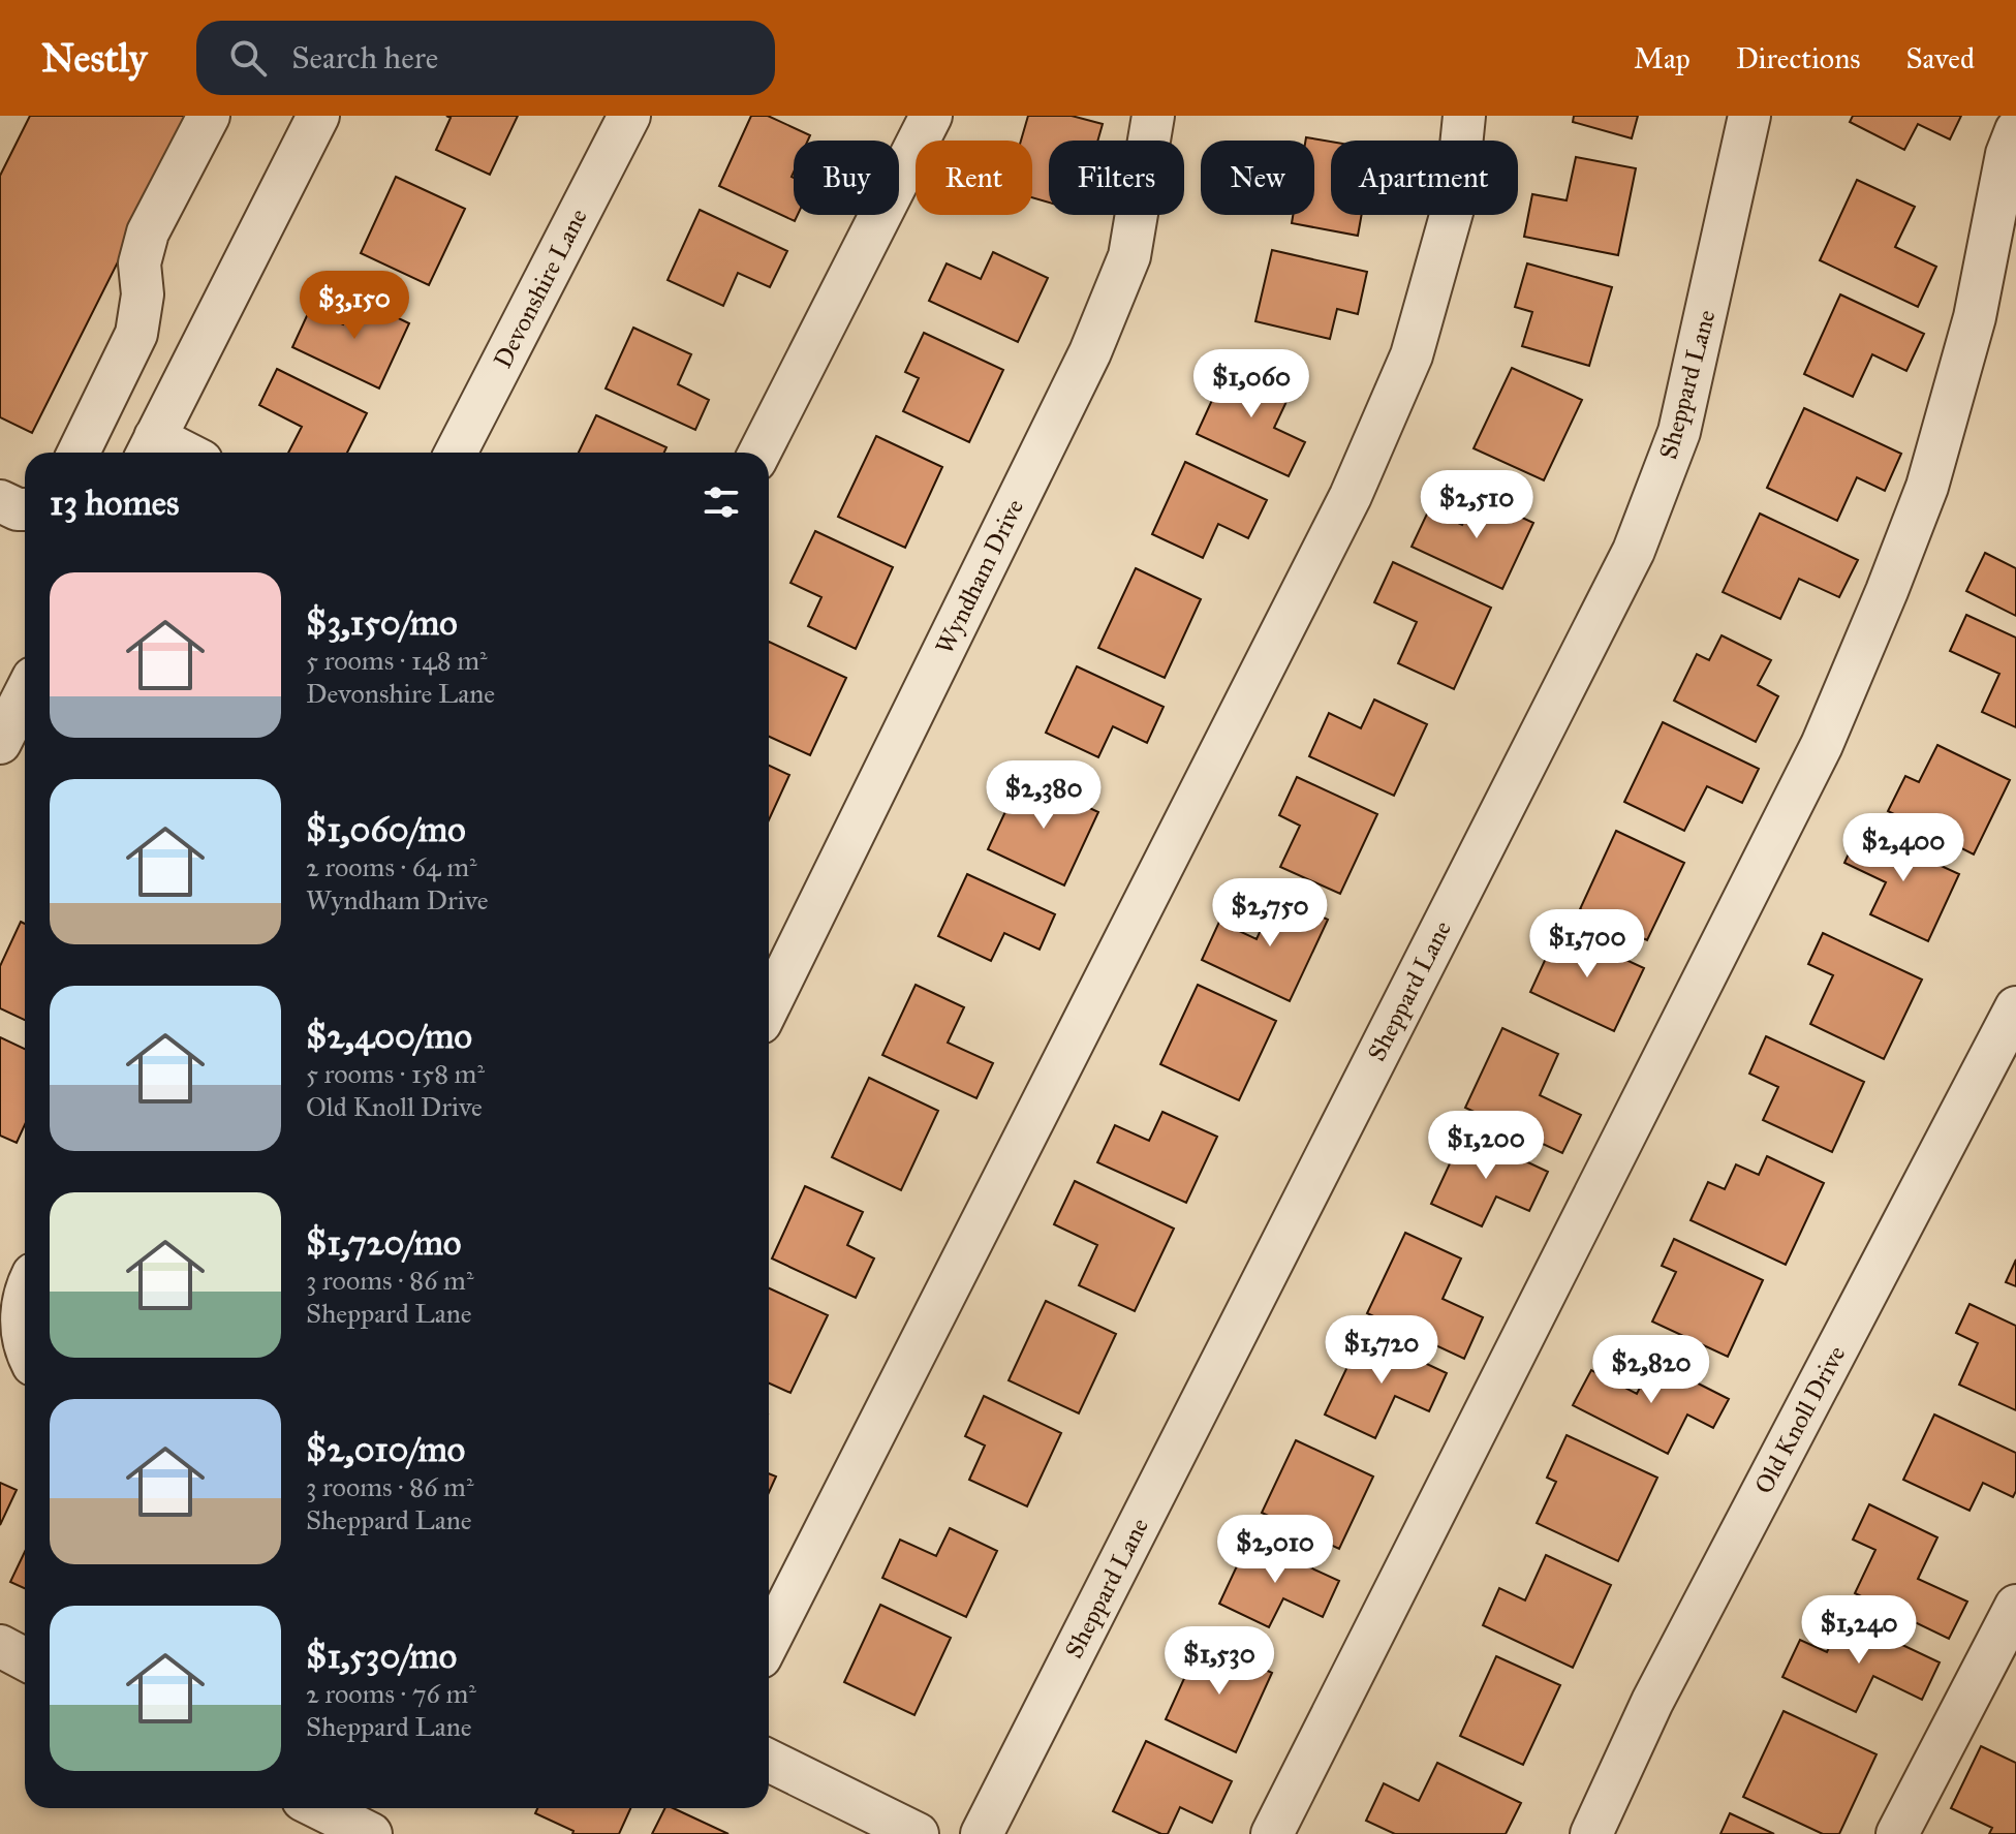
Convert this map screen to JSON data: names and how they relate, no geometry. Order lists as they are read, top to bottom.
{
  "streets": {
    "street": [
      "Devonshire Lane",
      "Sheppard Lane",
      "Wyndham Drive",
      "Old Knoll Drive"
    ]
  },
  "page": {
    "header": "Nestly",
    "search": "Search here",
    "nav": ["Map", "Directions", "Saved"],
    "chip": [
      "Buy",
      "Rent",
      "Filters",
      "New",
      "Apartment"
    ],
    "price": [
      "$3,150",
      "$1,060",
      "$2,510",
      "$2,380",
      "$2,400",
      "$2,750",
      "$1,700",
      "$1,200",
      "$1,720",
      "$2,820",
      "$2,010",
      "$1,240",
      "$1,530"
    ],
    "heading": "13 homes",
    "list": [
      {
        "name": "$3,150/mo",
        "note": "5 rooms · 148 m² · Devonshire Lane"
      },
      {
        "name": "$1,060/mo",
        "note": "2 rooms · 64 m² · Wyndham Drive"
      },
      {
        "name": "$2,400/mo",
        "note": "5 rooms · 158 m² · Old Knoll Drive"
      },
      {
        "name": "$1,720/mo",
        "note": "3 rooms · 86 m² · Sheppard Lane"
      },
      {
        "name": "$2,010/mo",
        "note": "3 rooms · 86 m² · Sheppard Lane"
      },
      {
        "name": "$1,530/mo",
        "note": "2 rooms · 76 m² · Sheppard Lane"
      }
    ]
  }
}
